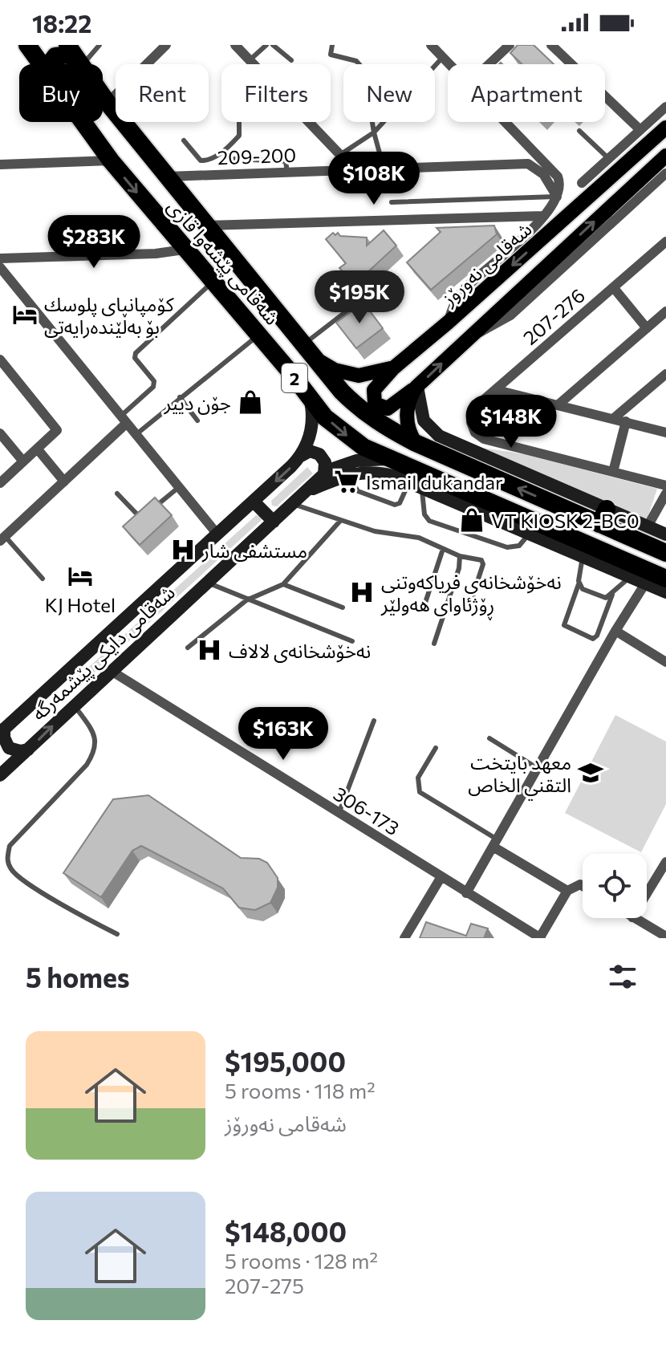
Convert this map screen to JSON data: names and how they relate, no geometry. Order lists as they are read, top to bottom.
{
  "streets": {
    "highway": ["شەقامی پێشەوا قازی", "2"],
    "main road": ["شەقامی نەورۆز"],
    "street": [
      "209-200",
      "207-276",
      "شەقامی دایکی پێشمەرگە",
      "306-173"
    ]
  },
  "crossings": [
    ["209-200", "شەقامی پێشەوا قازی"],
    ["شەقامی پێشەوا قازی", "شەقامی نەورۆز"],
    ["شەقامی پێشەوا قازی", "شەقامی دایکی پێشمەرگە"],
    ["شەقامی دایکی پێشمەرگە", "306-173"]
  ],
  "places": {
    "hotel": ["کۆمپانیای پلوسك بۆ بەڵێندەرایەتی", "KJ Hotel"],
    "shop": ["جۆن دییر", "VT KIOSK 2-BC0"],
    "supermarket": ["Ismail dukandar"],
    "hospital": ["مستشفى شار", "نەخۆشخانەی فریاکەوتنی ڕۆژئاوای هەولێر", "نەخۆشخانەی لالاف"],
    "school or university": ["معهد بايتخت التقني الخاص"]
  },
  "page": {
    "status": "18:22",
    "chip": [
      "Buy",
      "Rent",
      "Filters",
      "New",
      "Apartment"
    ],
    "price": [
      "$108K",
      "$283K",
      "$195K",
      "$148K",
      "$163K"
    ],
    "heading": "5 homes",
    "list": [
      {
        "name": "$195,000",
        "note": "5 rooms · 118 m² · شەقامی نەورۆز"
      },
      {
        "name": "$148,000",
        "note": "5 rooms · 128 m² · 207-275"
      }
    ]
  }
}
